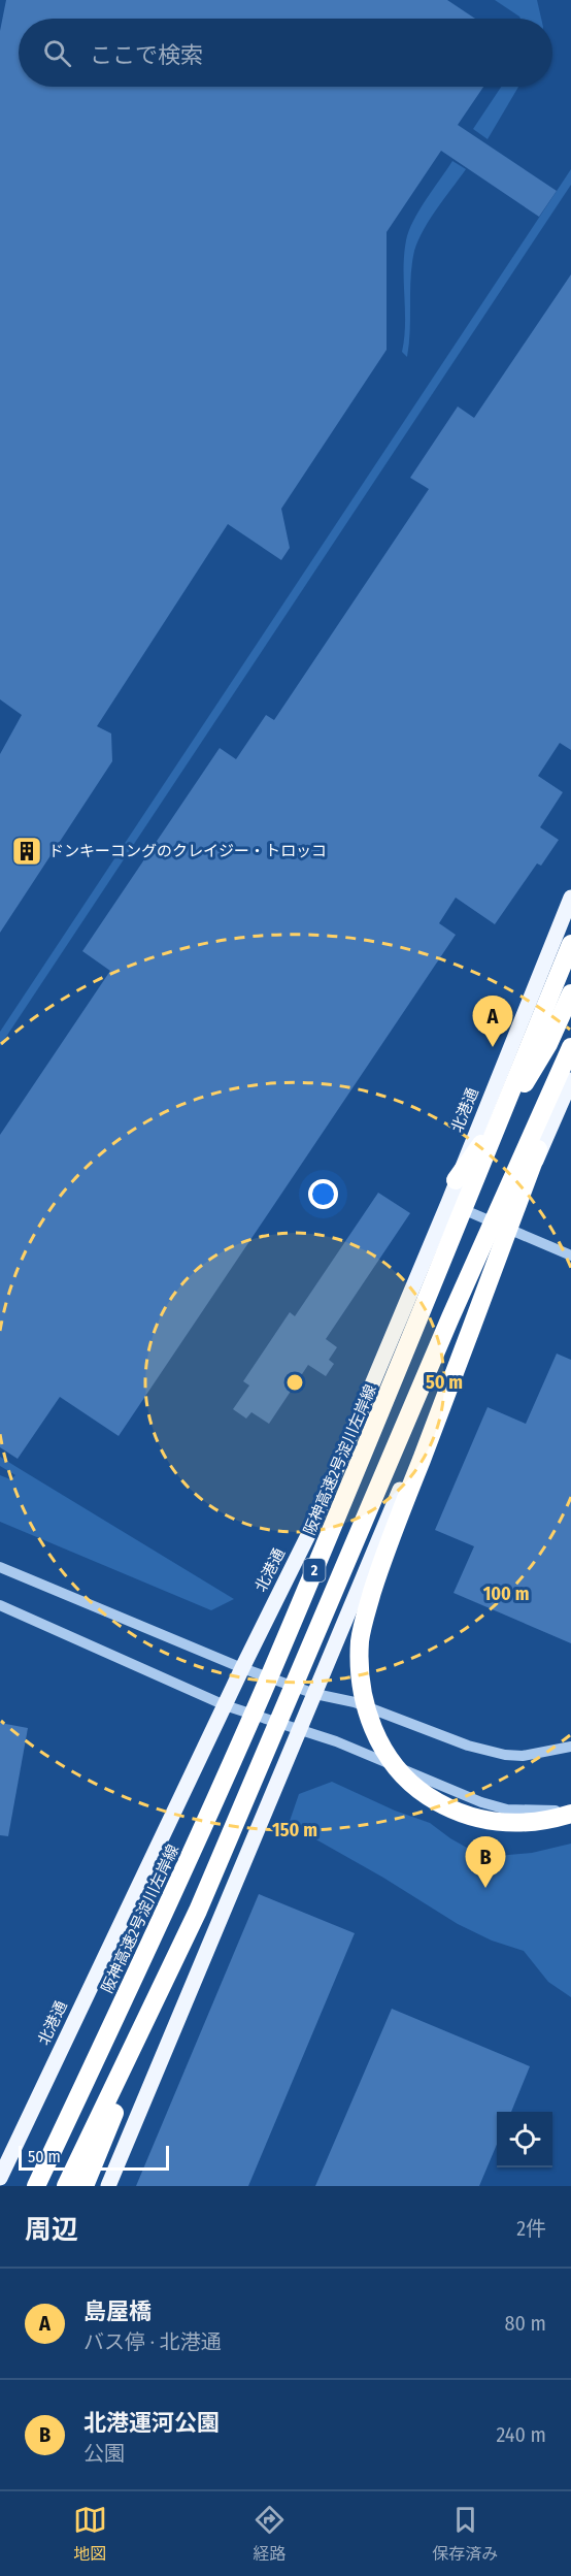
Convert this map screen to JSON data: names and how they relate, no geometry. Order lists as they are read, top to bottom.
{
  "streets": {
    "highway": ["阪神高速2号淀川左岸線", "2"],
    "main road": ["北港通"]
  },
  "places": {
    "building": ["ドンキーコングのクレイジー・トロッコ"]
  },
  "scale_bar": "50 m",
  "page": {
    "search": "ここで検索",
    "pins": ["A", "B"],
    "scale": "50 m",
    "heading": ["周辺", "2件"],
    "list": [
      {
        "mark": "A",
        "name": "島屋橋",
        "note": "バス停 · 北港通",
        "value": "80 m"
      },
      {
        "mark": "B",
        "name": "北港運河公園",
        "note": "公園",
        "value": "240 m"
      }
    ],
    "nav": ["地図", "経路", "保存済み"]
  },
  "rings": ["50 m", "100 m", "150 m"]
}
